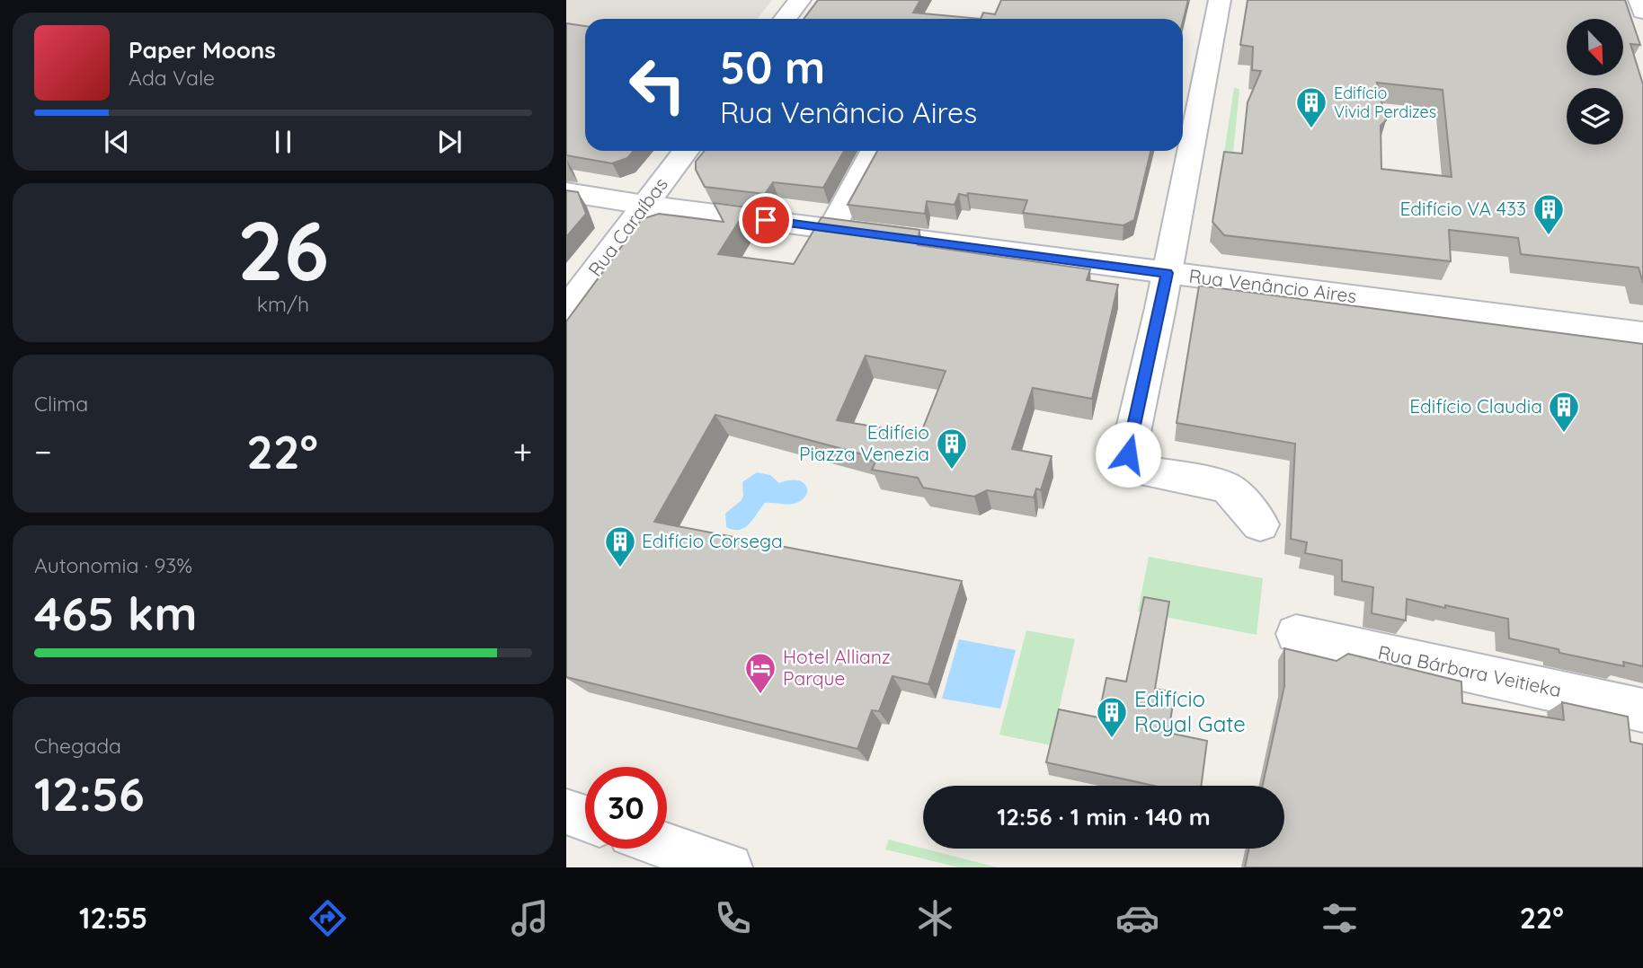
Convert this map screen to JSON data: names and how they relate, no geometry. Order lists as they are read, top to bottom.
{
  "streets": {
    "street": ["Rua Caraíbas", "Rua Venâncio Aires", "Rua Bárbara Veitieka"]
  },
  "crossings": [
    ["Rua Caraíbas", "Rua Venâncio Aires"]
  ],
  "places": {
    "building": [
      "Edifício Vivid Perdizes",
      "Edifício VA 433",
      "Edifício Claudia",
      "Edifício Piazza Venezia",
      "Edifício Corsega",
      "Edifício Royal Gate"
    ],
    "hotel": ["Hotel Allianz Parque"]
  },
  "north": "bottom right",
  "page": {
    "turn": ["50 m", "Rua Venâncio Aires"],
    "song": ["Paper Moons", "Ada Vale"],
    "tile": [
      ["26", "km/h"],
      "Clima",
      ["Autonomia · 93%", "465 km"],
      ["Chegada", "12:56"]
    ],
    "heat": ["−", "22°", "+"],
    "limit": "30",
    "trip": "12:56 · 1 min · 140 m",
    "tabs": ["12:55", "22°"]
  }
}
